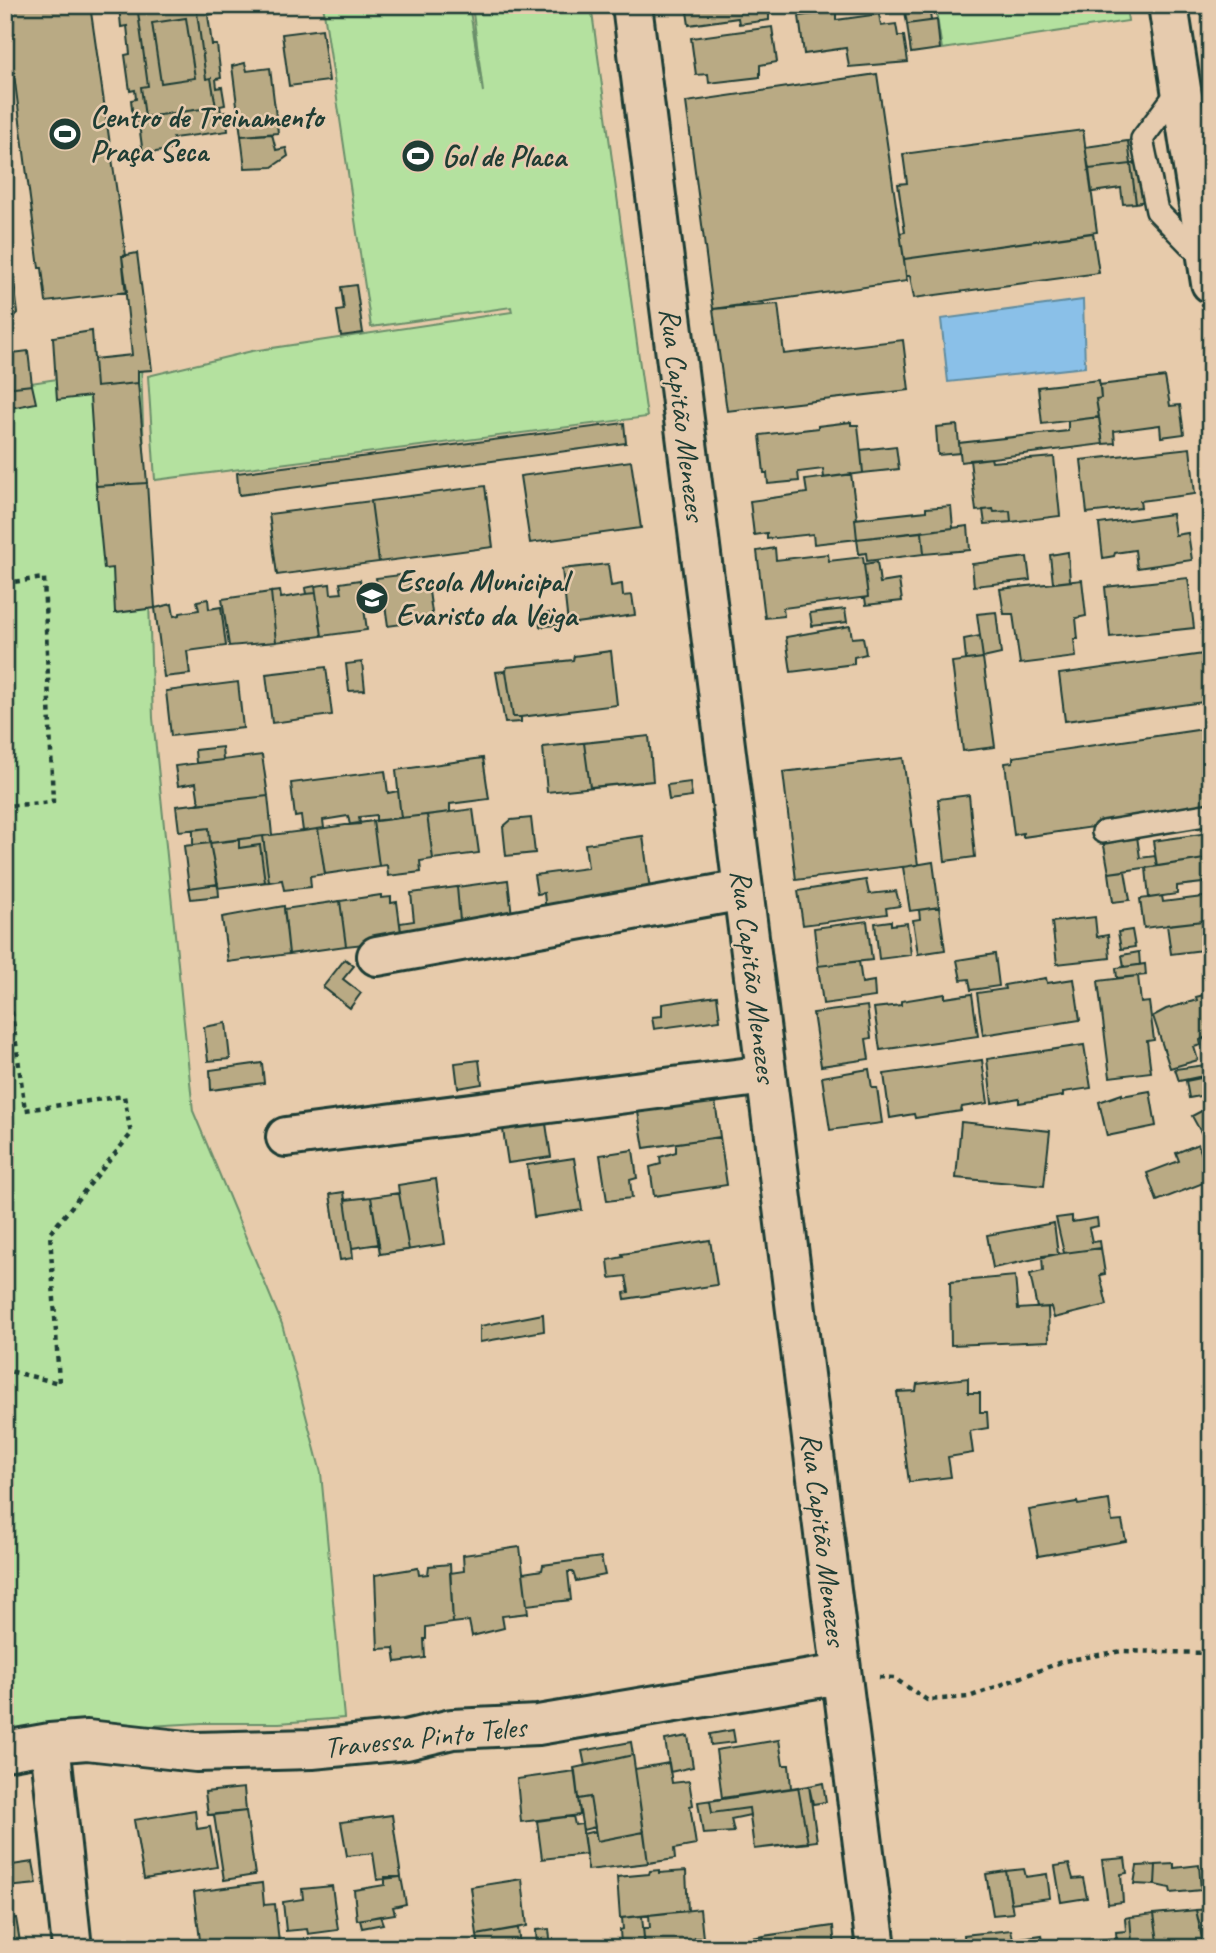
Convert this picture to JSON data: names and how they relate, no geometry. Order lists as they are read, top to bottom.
{
  "streets": {
    "street": ["Rua Capitão Menezes", "Travessa Pinto Teles"]
  },
  "crossings": [
    ["Rua Capitão Menezes", "Travessa Pinto Teles"]
  ],
  "places": {
    "sports": ["Centro de Treinamento Praça Seca", "Gol de Placa"],
    "school or university": ["Escola Municipal Evaristo da Veiga"]
  }
}
